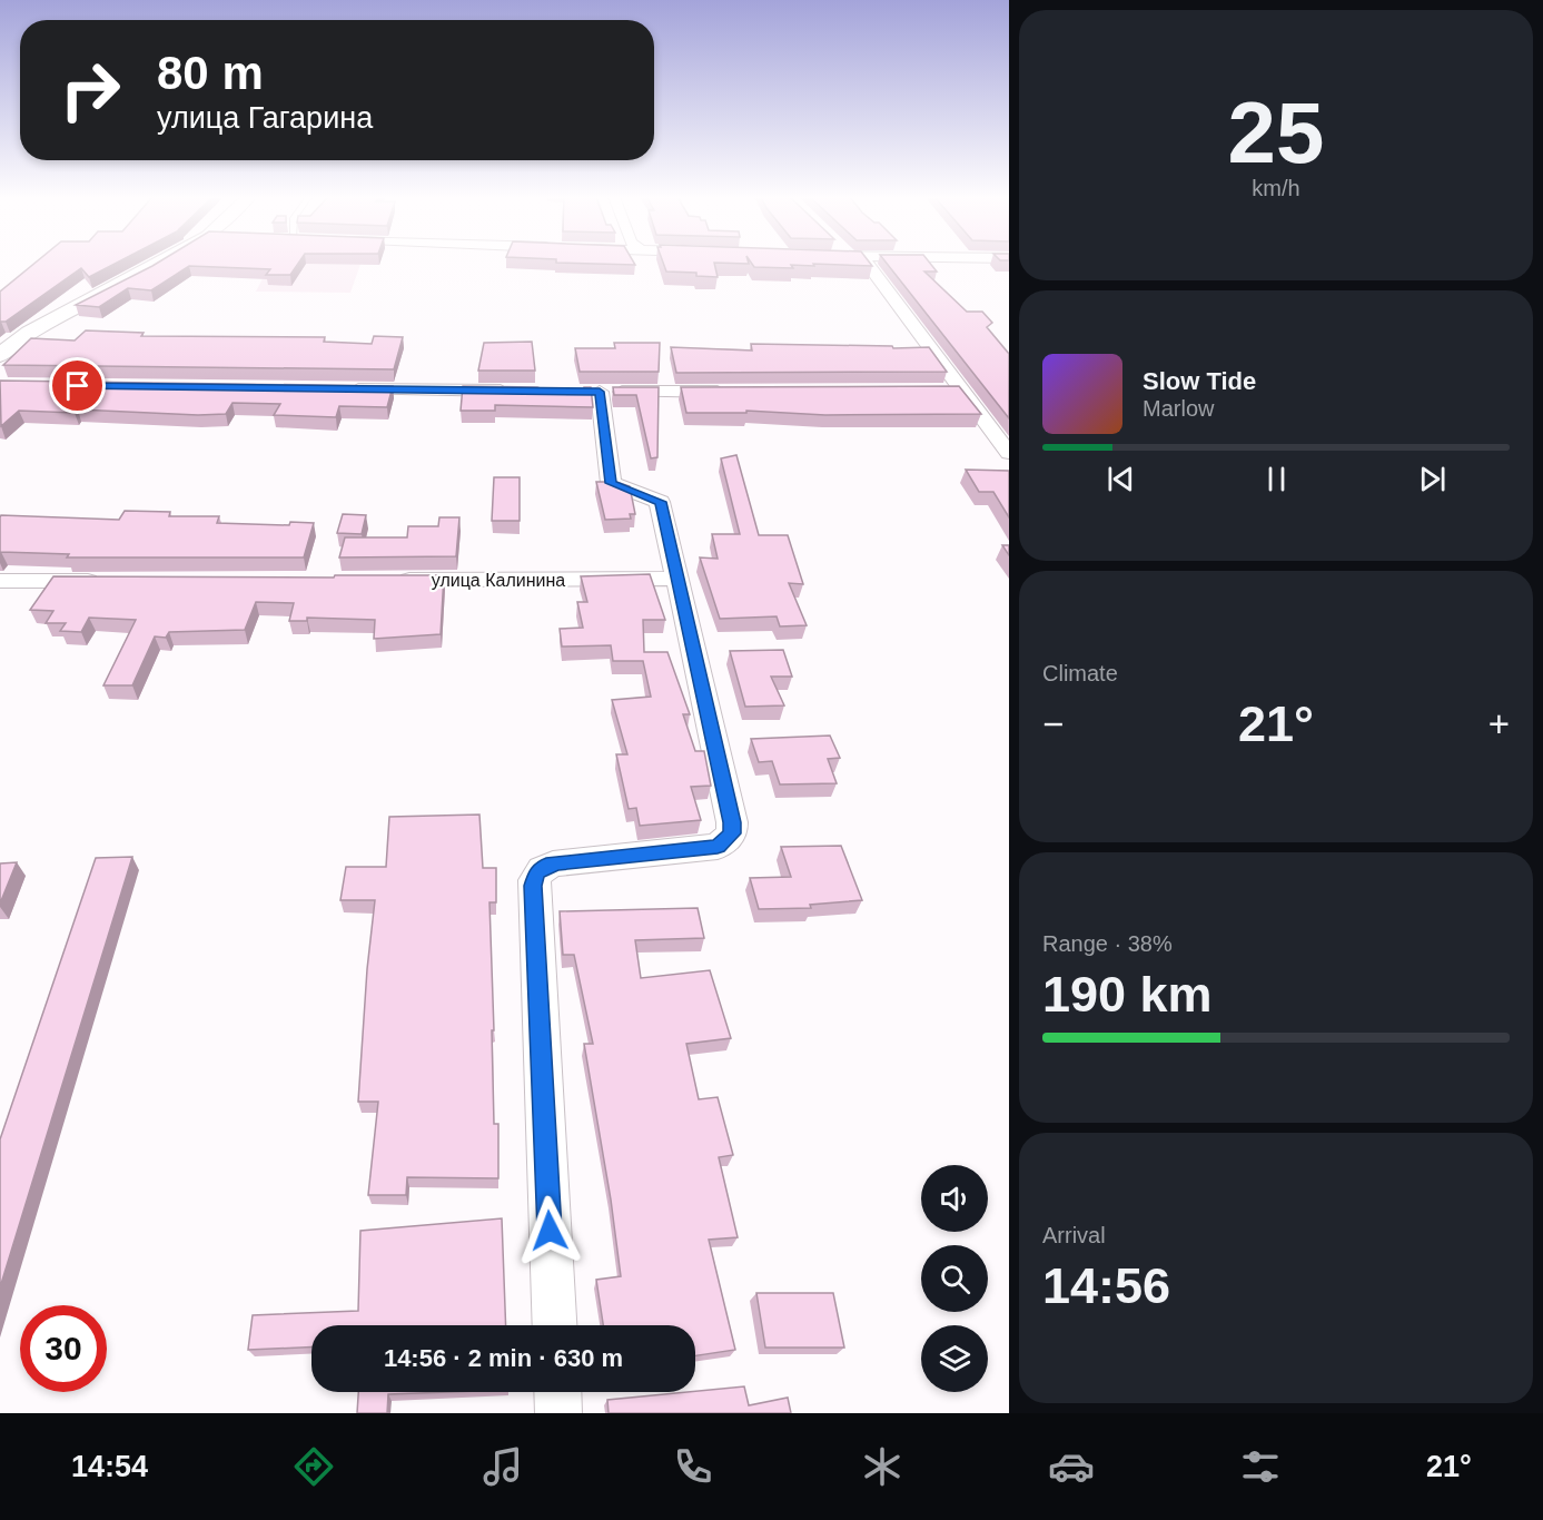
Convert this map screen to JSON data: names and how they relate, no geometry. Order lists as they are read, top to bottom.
{
  "streets": {
    "street": ["улица Калинина"]
  },
  "page": {
    "tile": [
      ["25", "km/h"],
      "Climate",
      ["Range · 38%", "190 km"],
      ["Arrival", "14:56"]
    ],
    "turn": ["80 m", "улица Гагарина"],
    "song": ["Slow Tide", "Marlow"],
    "heat": ["−", "21°", "+"],
    "limit": "30",
    "trip": "14:56 · 2 min · 630 m",
    "tabs": ["14:54", "21°"]
  }
}
